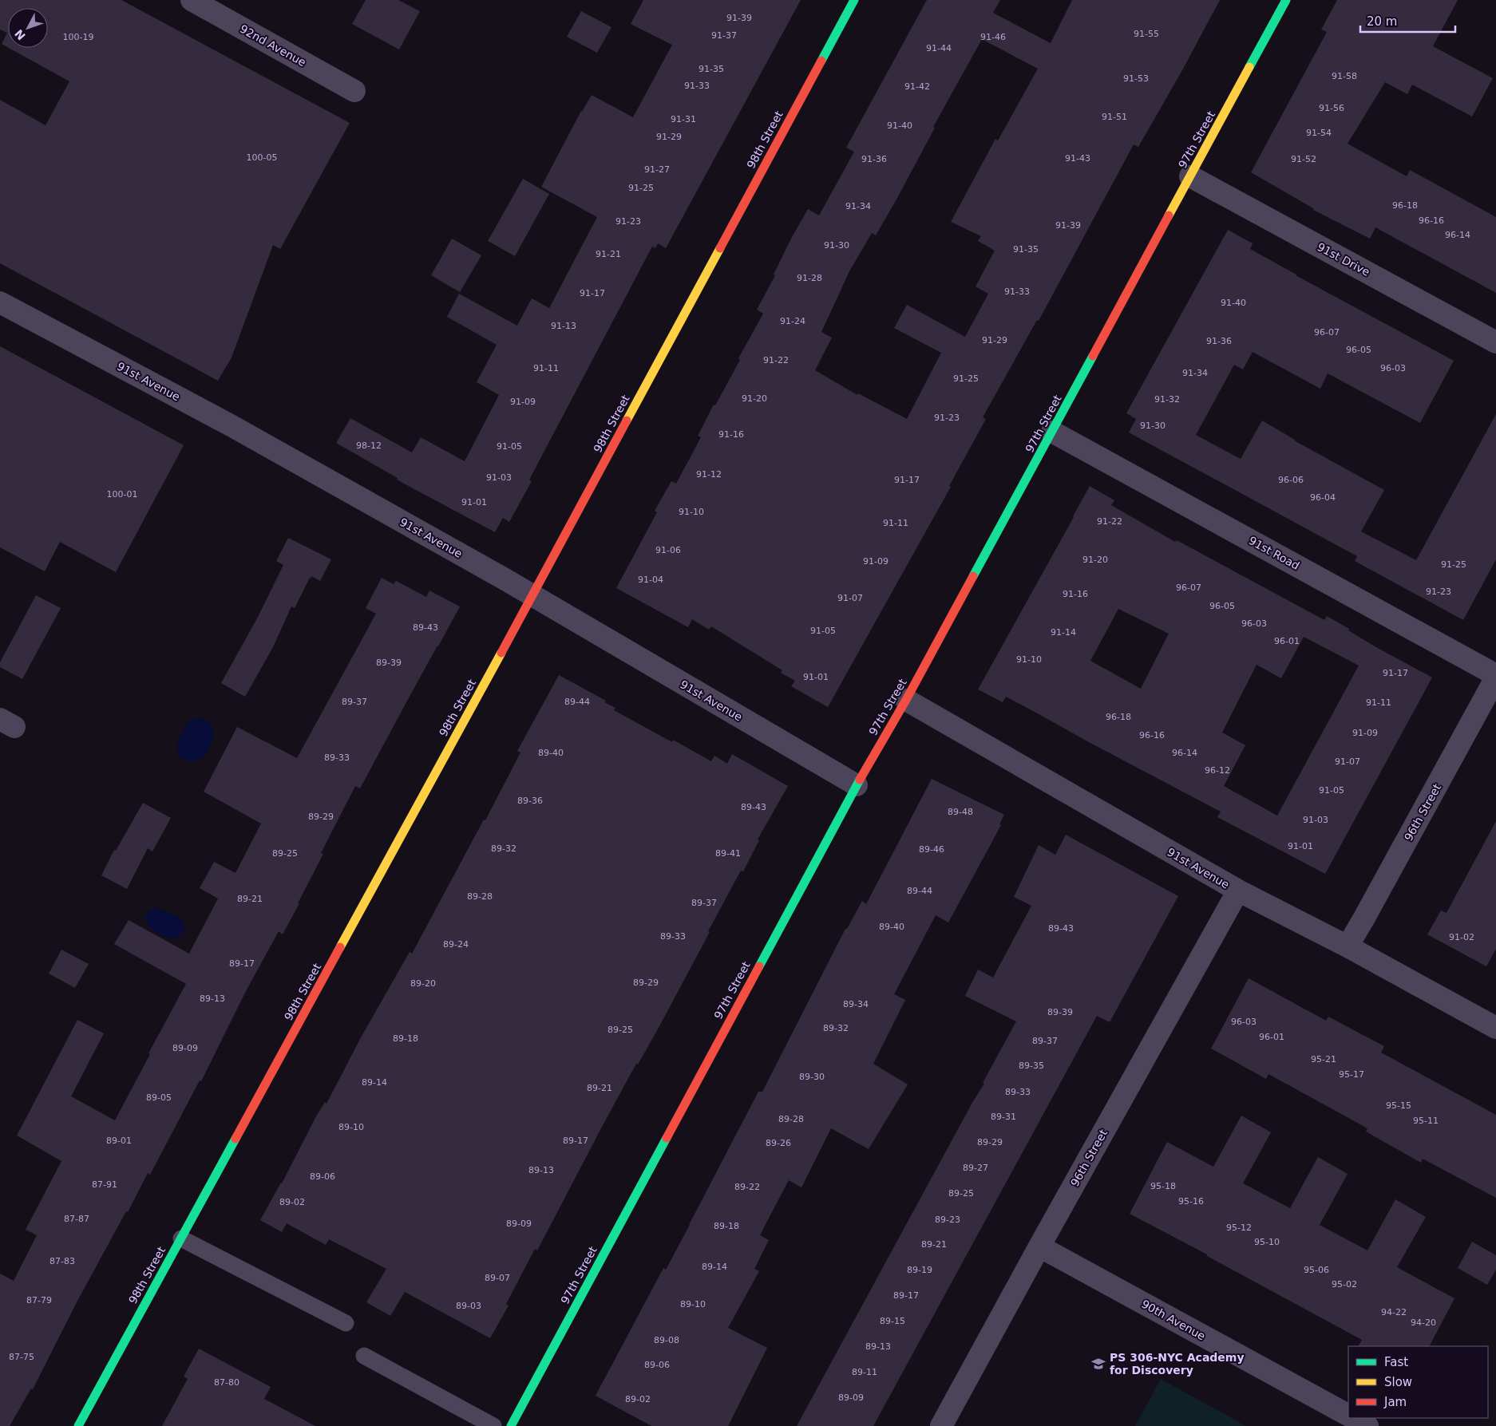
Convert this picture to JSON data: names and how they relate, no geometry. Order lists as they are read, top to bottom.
{
  "streets": {
    "street": [
      "92nd Avenue",
      "98th Street",
      "97th Street",
      "91st Drive",
      "91st Avenue",
      "91st Road",
      "96th Street",
      "90th Avenue"
    ]
  },
  "crossings": [
    ["98th Street", "91st Avenue"],
    ["97th Street", "91st Drive"],
    ["97th Street", "91st Avenue"],
    ["97th Street", "91st Road"],
    ["91st Avenue", "96th Street"],
    ["91st Road", "96th Street"],
    ["96th Street", "90th Avenue"]
  ],
  "places": {
    "school or university": ["PS 306-NYC Academy for Discovery"]
  },
  "house_numbers": [
    "91-39",
    "91-55",
    "91-37",
    "100-19",
    "91-46",
    "91-44",
    "91-35",
    "91-58",
    "91-53",
    "91-33",
    "91-42",
    "91-56",
    "91-51",
    "91-31",
    "91-40",
    "91-54",
    "91-29",
    "100-05",
    "91-43",
    "91-36",
    "91-52",
    "91-27",
    "91-25",
    "96-18",
    "91-34",
    "96-16",
    "91-23",
    "91-39",
    "96-14",
    "91-30",
    "91-35",
    "91-21",
    "91-28",
    "91-33",
    "91-17",
    "91-40",
    "91-24",
    "91-13",
    "96-07",
    "91-29",
    "91-36",
    "96-05",
    "91-22",
    "91-11",
    "96-03",
    "91-34",
    "91-25",
    "91-20",
    "91-32",
    "91-09",
    "91-23",
    "91-30",
    "91-16",
    "98-12",
    "91-05",
    "91-12",
    "91-03",
    "91-17",
    "96-06",
    "100-01",
    "96-04",
    "91-01",
    "91-10",
    "91-22",
    "91-11",
    "91-06",
    "91-20",
    "91-09",
    "91-25",
    "91-04",
    "96-07",
    "91-23",
    "91-16",
    "91-07",
    "96-05",
    "96-03",
    "89-43",
    "91-05",
    "91-14",
    "96-01",
    "91-10",
    "89-39",
    "91-17",
    "91-01",
    "89-37",
    "89-44",
    "91-11",
    "96-18",
    "91-09",
    "96-16",
    "89-40",
    "96-14",
    "89-33",
    "91-07",
    "96-12",
    "91-05",
    "89-36",
    "89-43",
    "89-48",
    "89-29",
    "91-03",
    "91-01",
    "89-32",
    "89-46",
    "89-25",
    "89-41",
    "89-44",
    "89-28",
    "89-21",
    "89-37",
    "89-40",
    "89-43",
    "89-33",
    "91-02",
    "89-24",
    "89-17",
    "89-29",
    "89-20",
    "89-13",
    "89-34",
    "89-39",
    "96-03",
    "89-32",
    "89-25",
    "96-01",
    "89-18",
    "89-37",
    "89-09",
    "95-21",
    "89-35",
    "95-17",
    "89-30",
    "89-14",
    "89-21",
    "89-33",
    "89-05",
    "95-15",
    "89-31",
    "89-28",
    "95-11",
    "89-10",
    "89-01",
    "89-17",
    "89-29",
    "89-26",
    "89-27",
    "89-13",
    "89-06",
    "87-91",
    "95-18",
    "89-22",
    "89-25",
    "95-16",
    "89-02",
    "87-87",
    "89-23",
    "89-09",
    "89-18",
    "95-12",
    "95-10",
    "89-21",
    "87-83",
    "89-14",
    "89-19",
    "95-06",
    "89-07",
    "95-02",
    "89-17",
    "87-79",
    "89-10",
    "89-03",
    "94-22",
    "89-15",
    "94-20",
    "89-08",
    "89-13",
    "87-75",
    "89-06",
    "89-11",
    "87-80",
    "89-09",
    "89-02"
  ],
  "legend": ["Fast", "Slow", "Jam"],
  "scale_bar": "20 m",
  "north": "bottom left"
}
